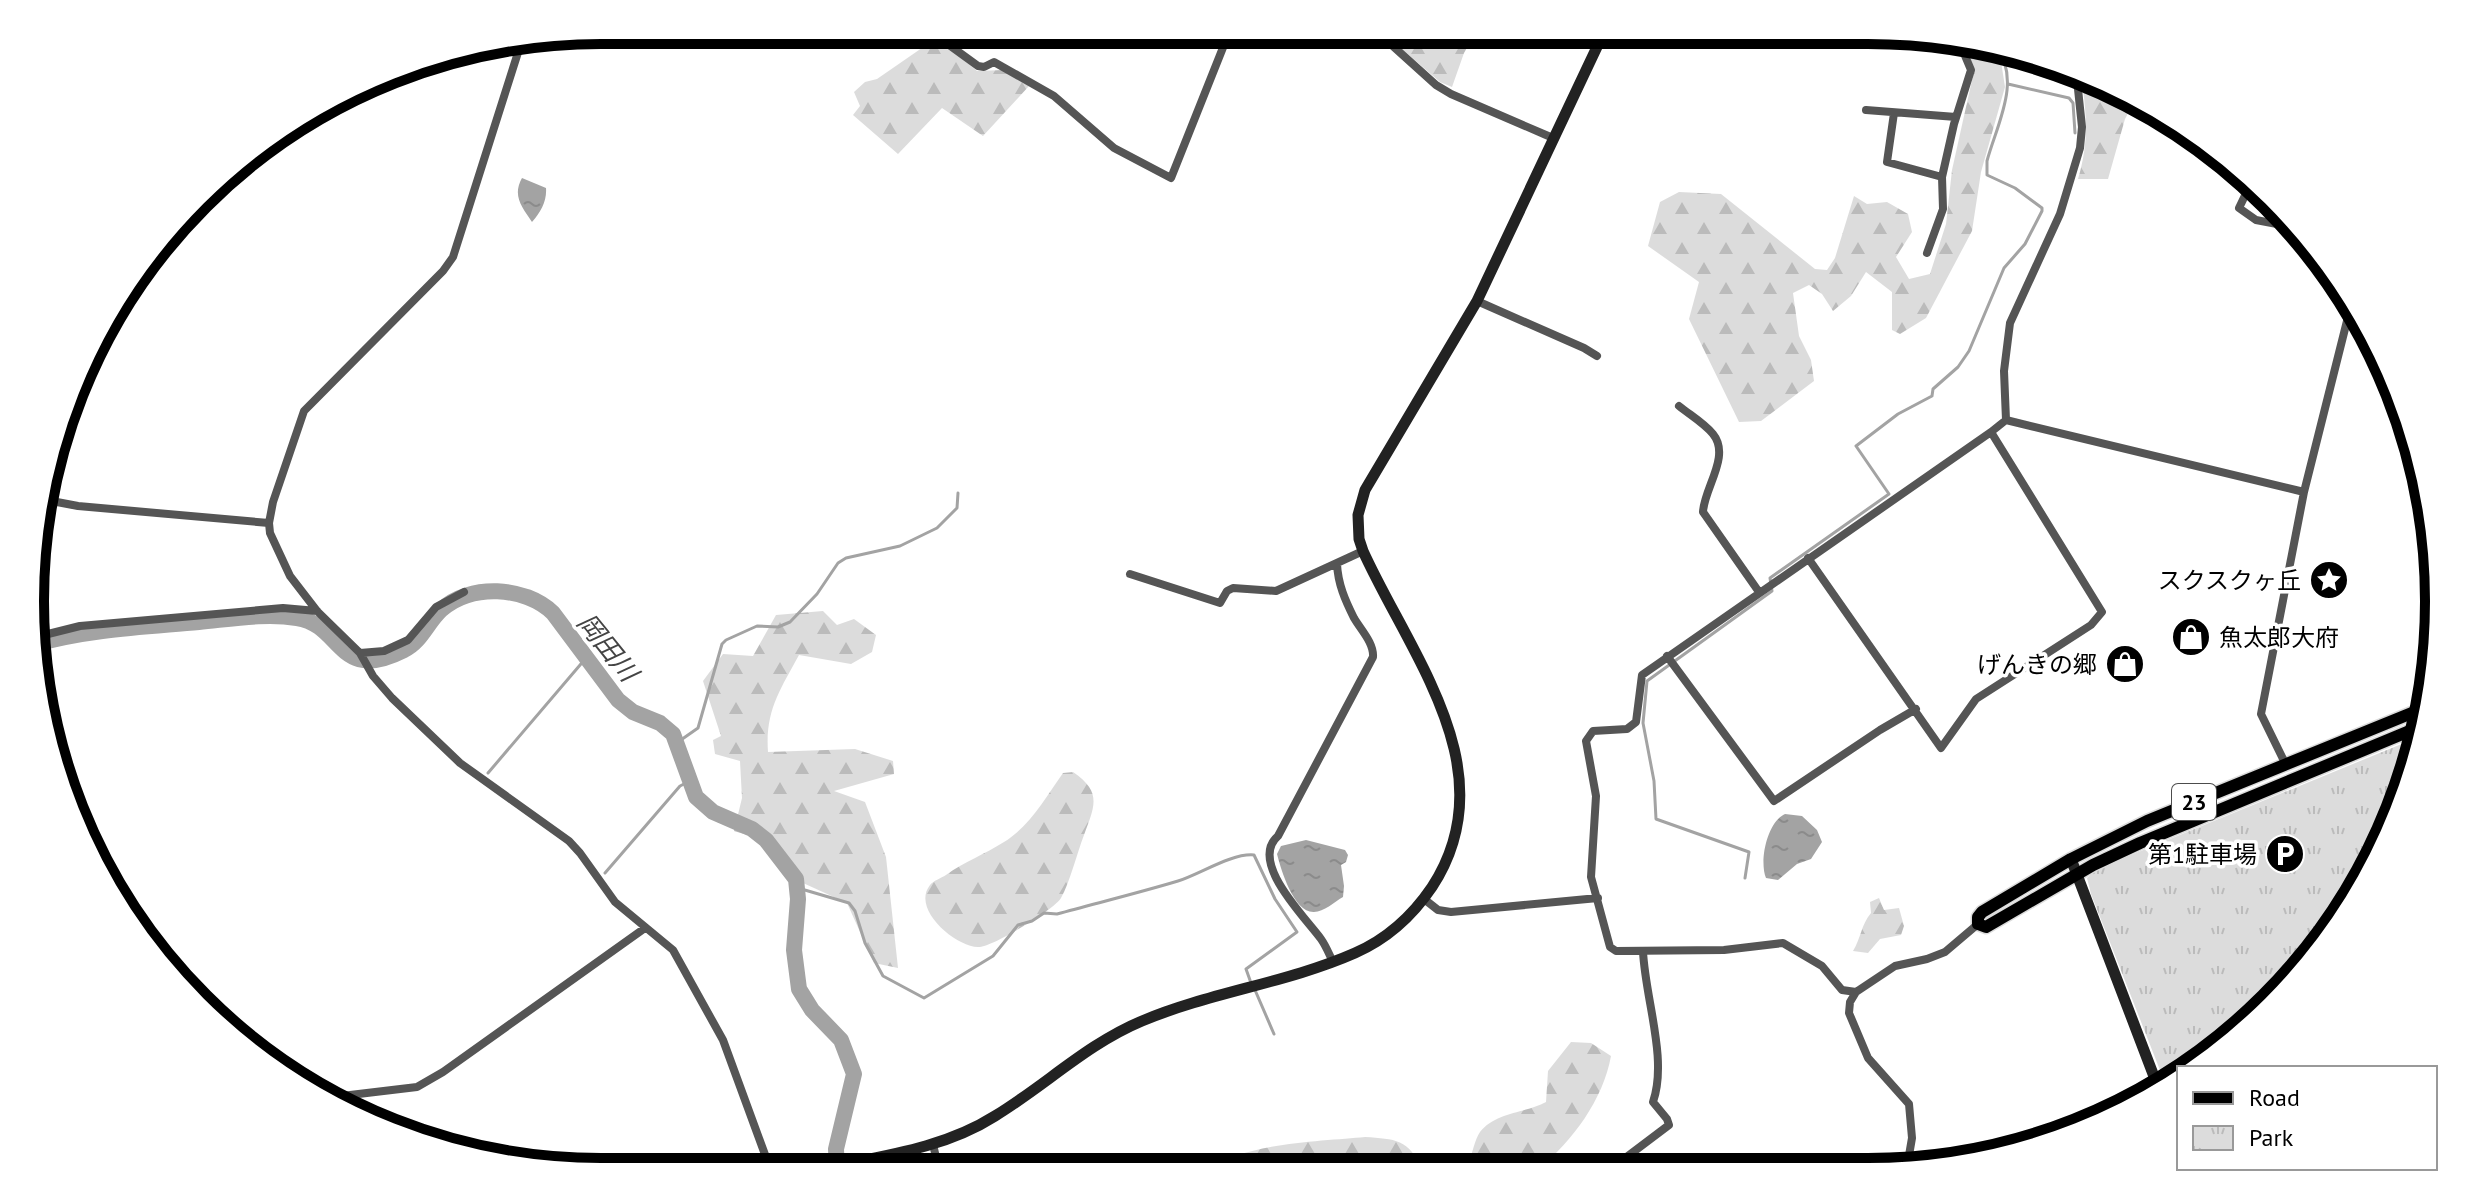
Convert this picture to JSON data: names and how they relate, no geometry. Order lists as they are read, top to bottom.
{
  "streets": {
    "main road": ["23"]
  },
  "water": ["岡田川"],
  "places": {
    "place": ["スクスクヶ丘"],
    "shop": ["魚太郎大府", "げんきの郷"],
    "parking": ["第1駐車場"]
  },
  "legend": ["Road", "Park"]
}
